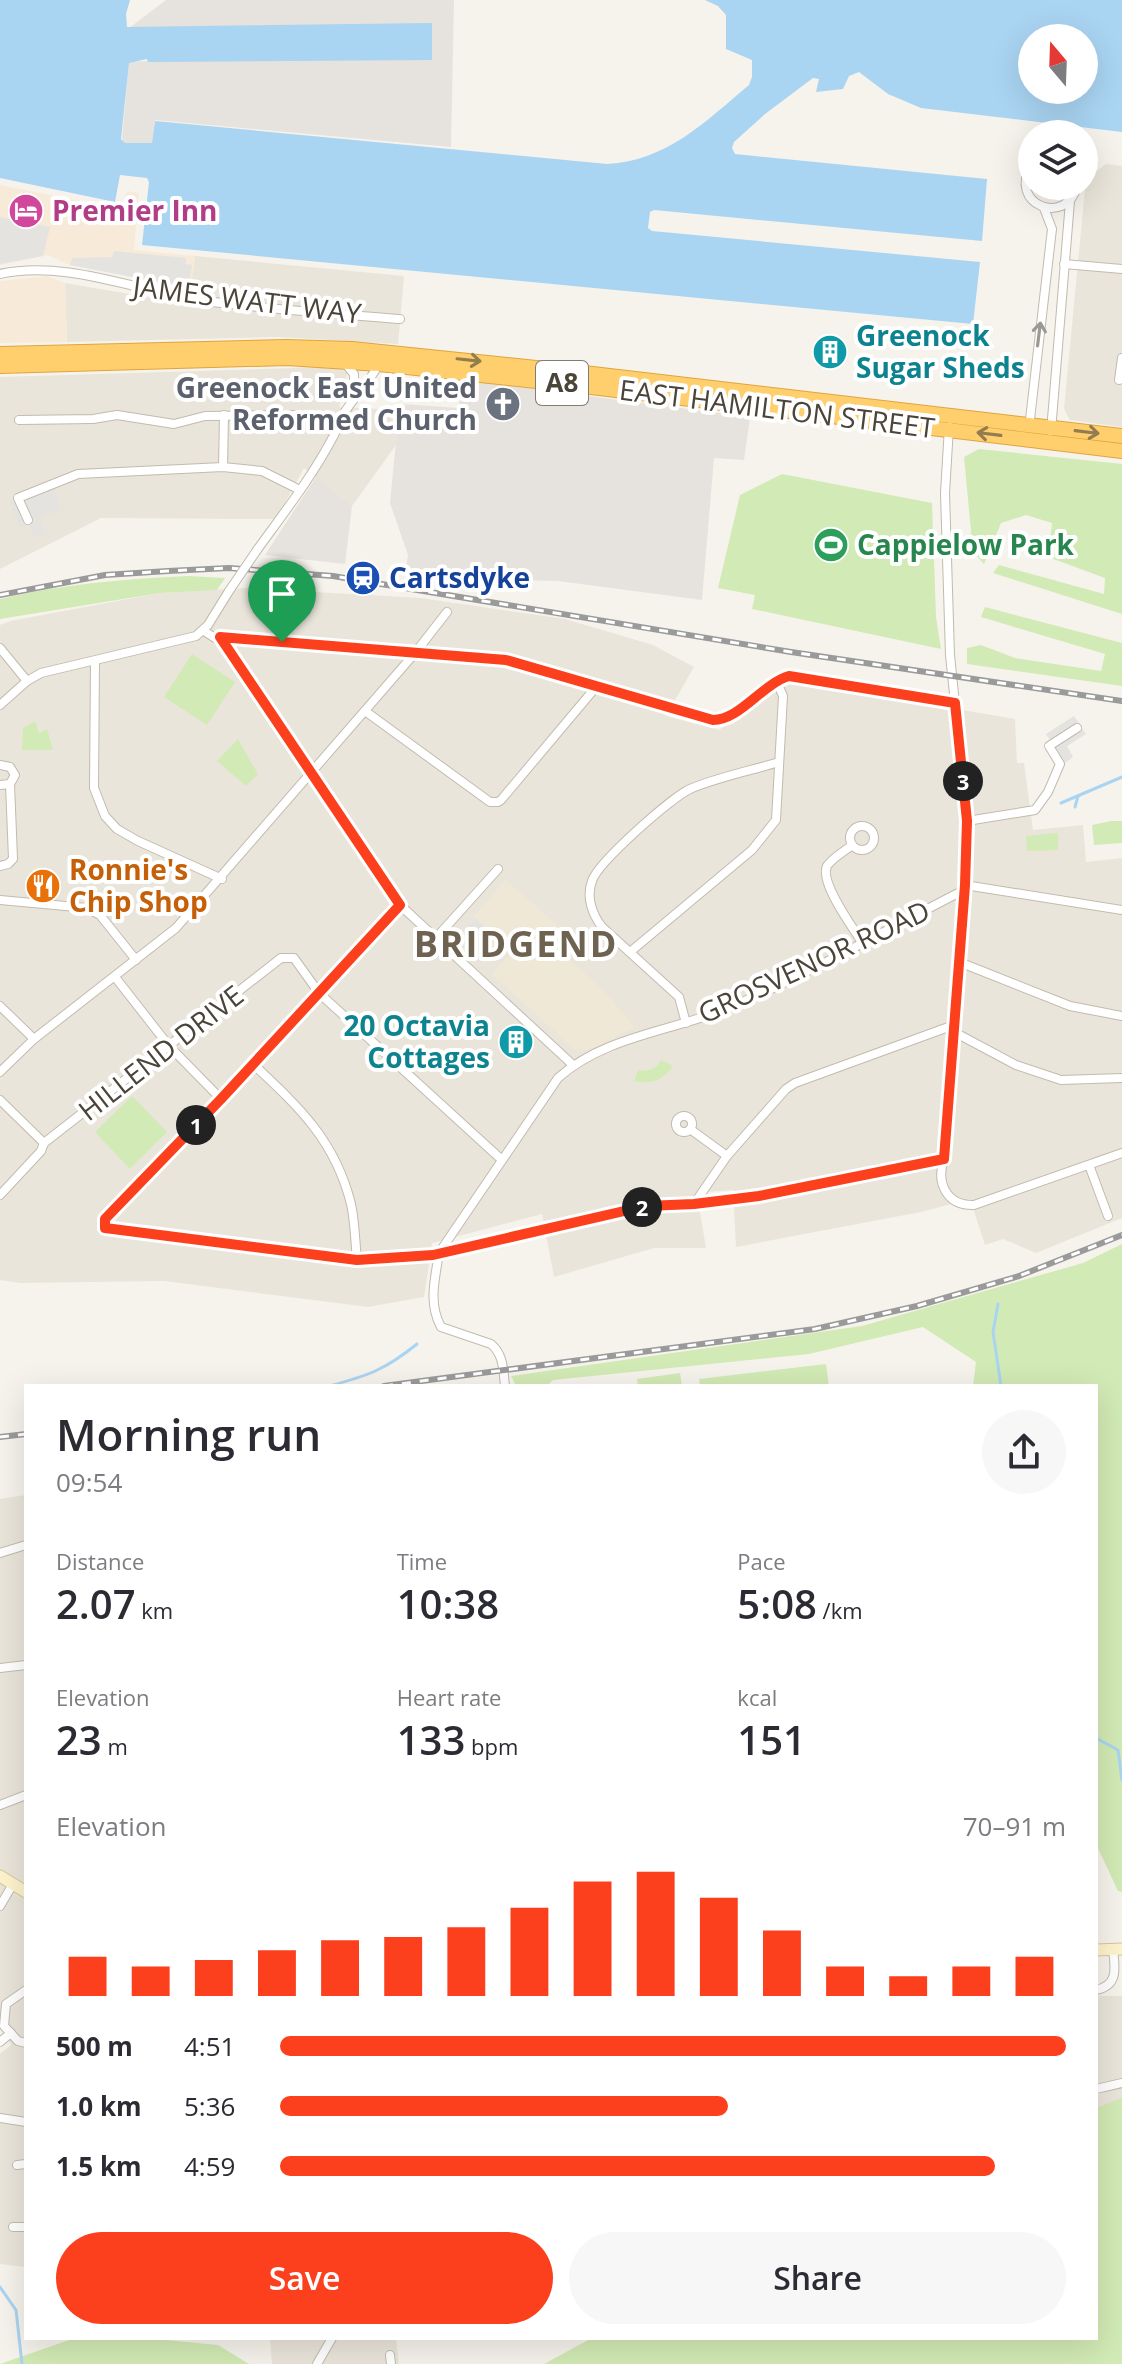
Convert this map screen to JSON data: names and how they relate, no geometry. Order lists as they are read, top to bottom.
{
  "streets": {
    "highway": ["A8", "EAST HAMILTON STREET"],
    "street": ["JAMES WATT WAY", "GROSVENOR ROAD", "HILLEND DRIVE"]
  },
  "districts": ["BRIDGEND"],
  "places": {
    "hotel": ["Premier Inn"],
    "building": ["Greenock Sugar Sheds", "20 Octavia Cottages"],
    "church": ["Greenock East United Reformed Church"],
    "sports": ["Cappielow Park"],
    "station": ["Cartsdyke"],
    "restaurant": ["Ronnie's Chip Shop"]
  },
  "north": "top",
  "page": {
    "pins": ["3", "1", "2"],
    "heading": ["Morning run", "09:54"],
    "stats": [
      ["Distance", "2.07 km"],
      ["Time", "10:38"],
      ["Pace", "5:08 /km"],
      ["Elevation", "23 m"],
      ["Heart rate", "133 bpm"],
      ["kcal", "151"]
    ],
    "chart": ["Elevation", "70–91 m"],
    "list": [
      {
        "name": "500 m",
        "note": "4:51"
      },
      {
        "name": "1.0 km",
        "note": "5:36"
      },
      {
        "name": "1.5 km",
        "note": "4:59"
      }
    ],
    "buttons": ["Save", "Share"]
  }
}
